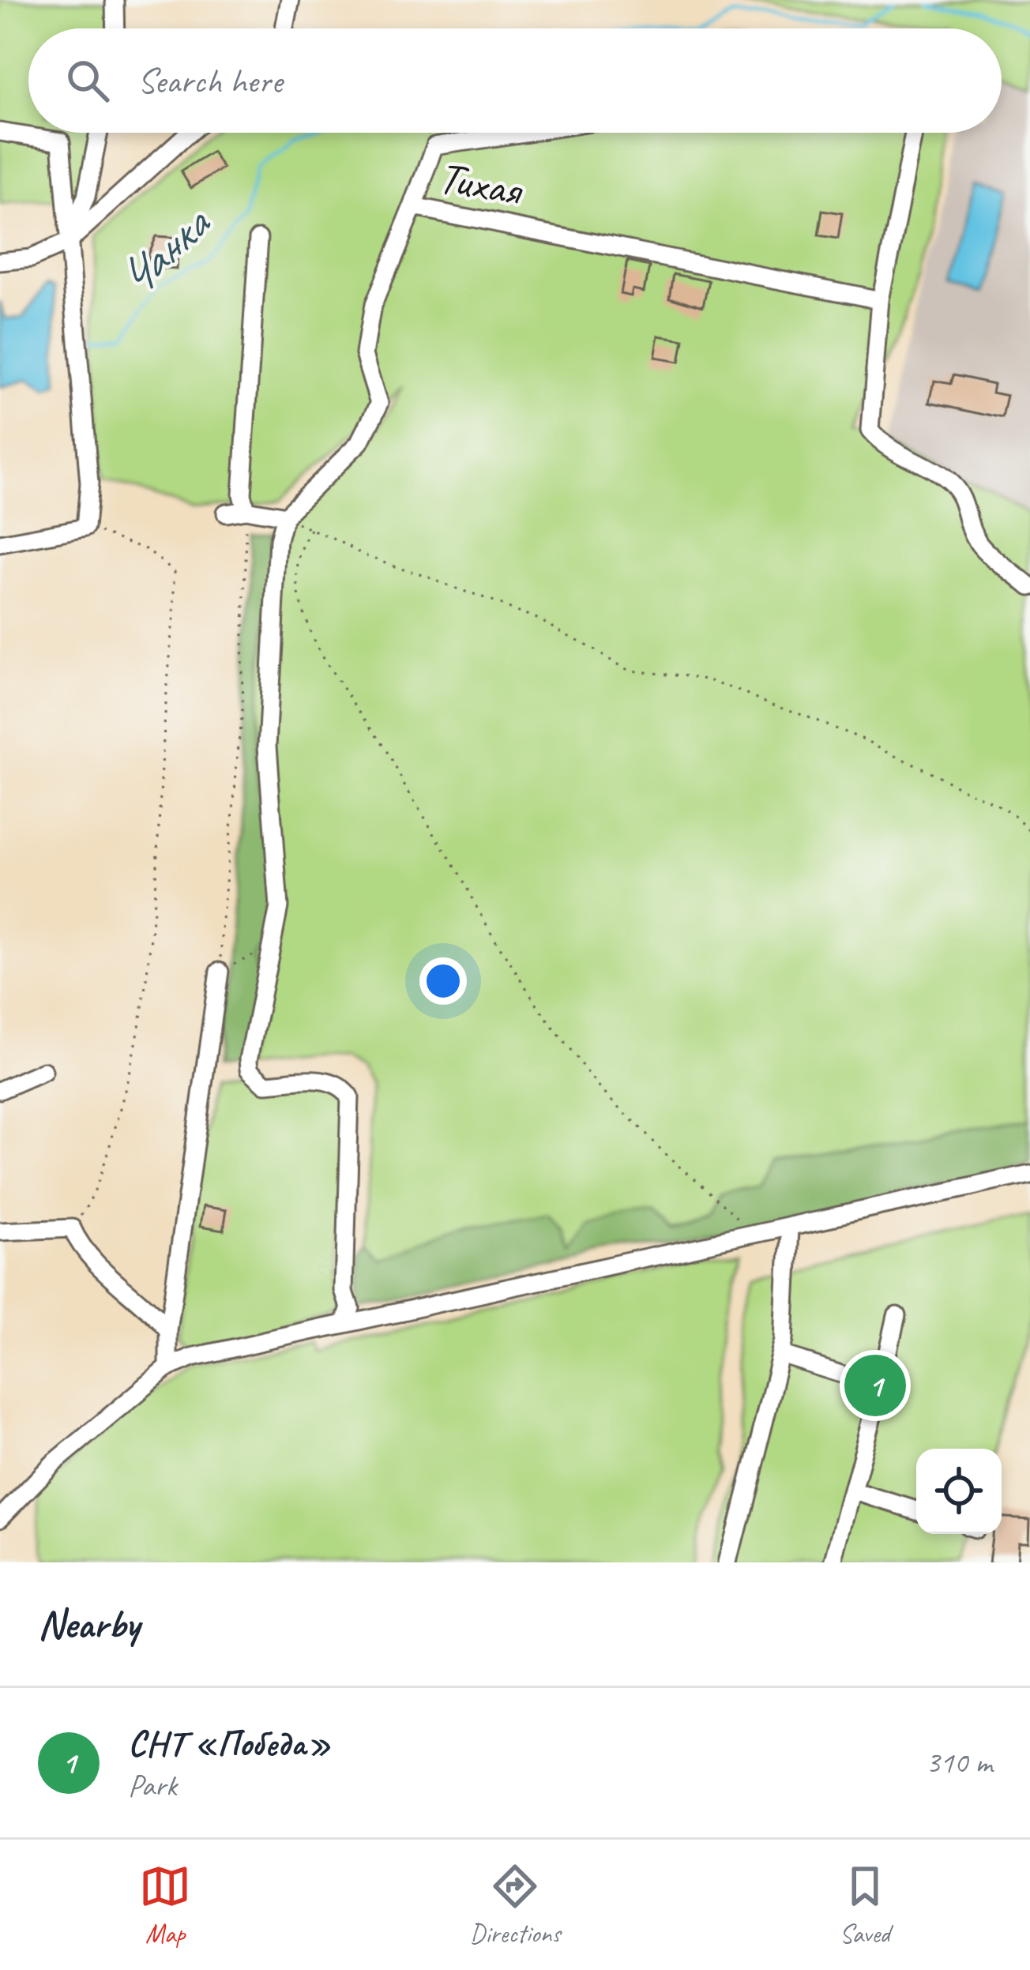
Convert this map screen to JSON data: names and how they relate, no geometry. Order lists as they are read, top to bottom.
{
  "streets": {
    "street": ["Тихая"]
  },
  "water": ["Чанка"],
  "page": {
    "search": "Search here",
    "pins": "1",
    "heading": "Nearby",
    "list": [
      {
        "mark": "1",
        "name": "СНТ «Победа»",
        "note": "Park",
        "value": "310 m"
      }
    ],
    "nav": ["Map", "Directions", "Saved"]
  }
}
